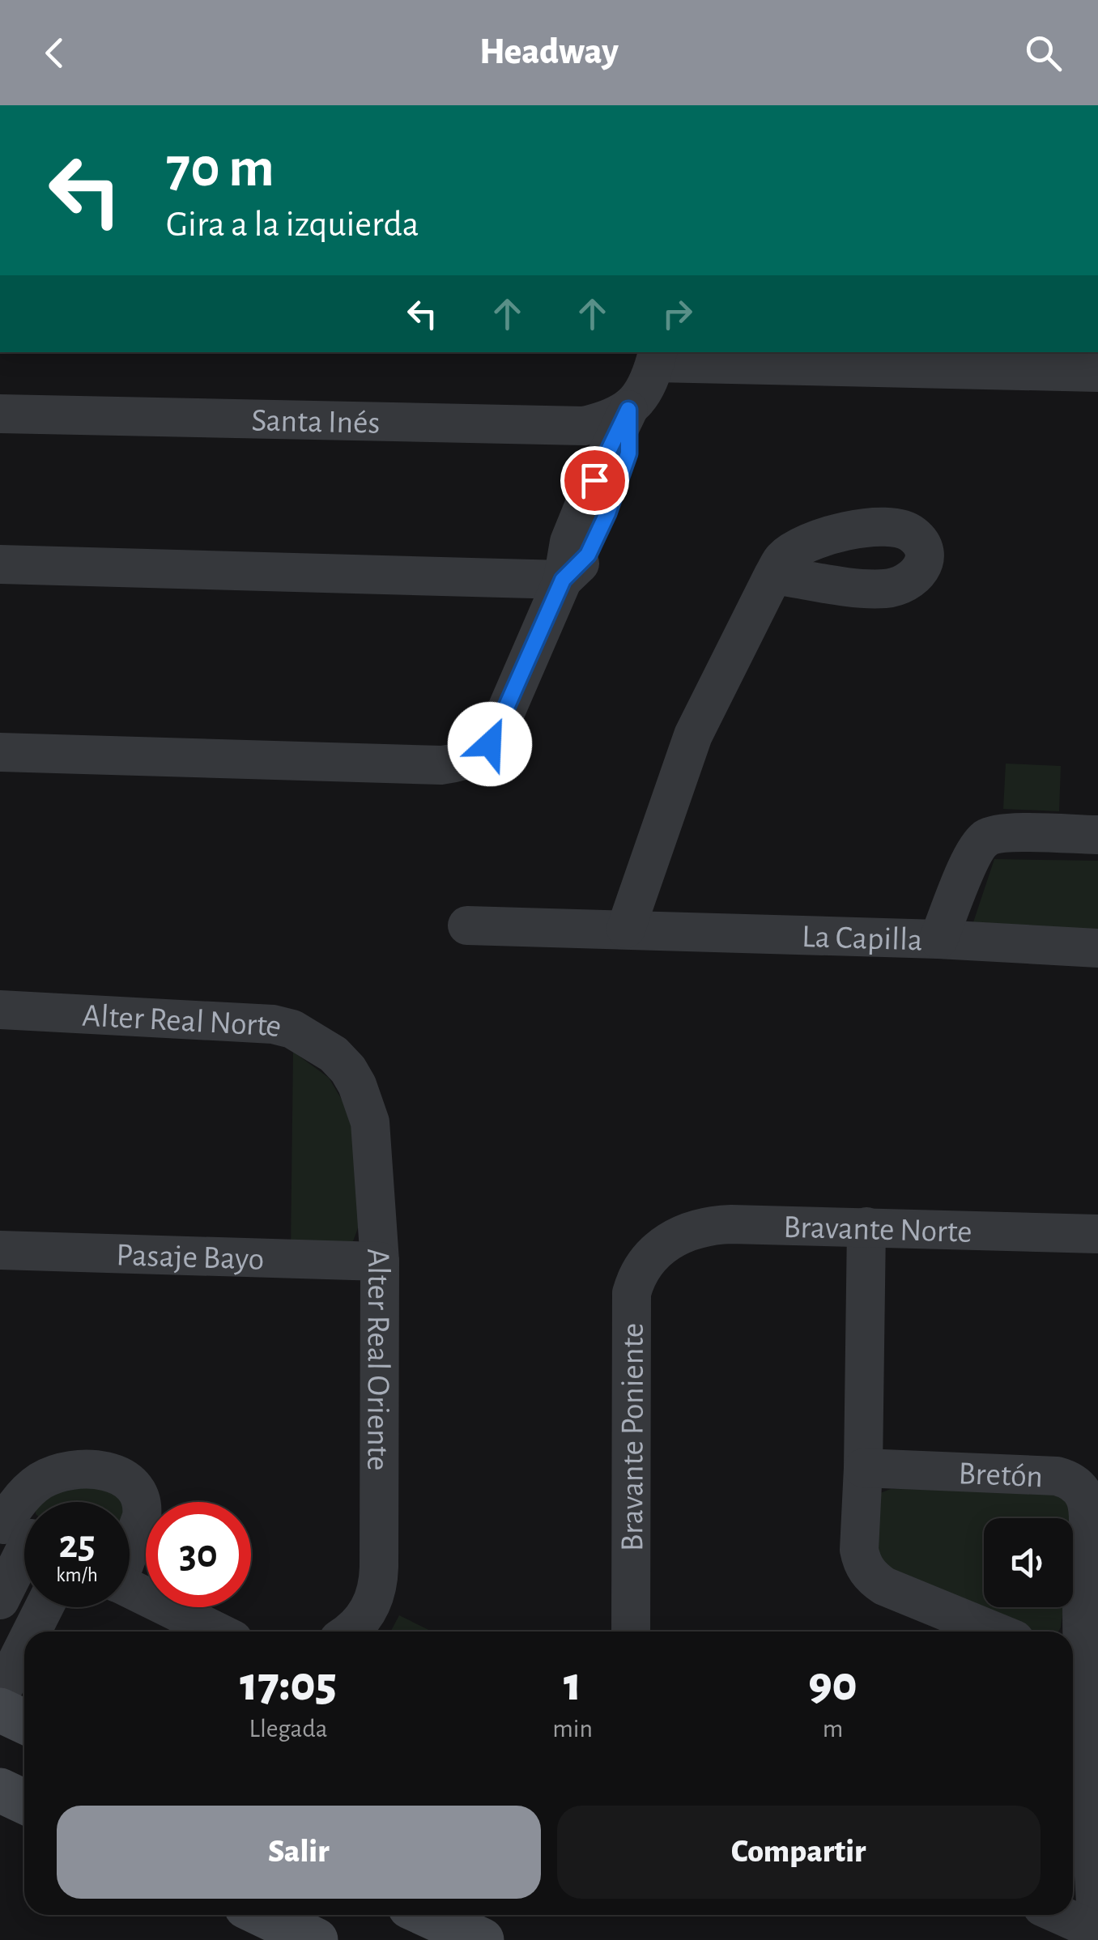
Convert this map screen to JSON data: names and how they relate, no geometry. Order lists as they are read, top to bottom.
{
  "streets": {
    "street": [
      "Santa Inés",
      "La Capilla",
      "Alter Real Norte",
      "Bravante Norte",
      "Pasaje Bayo",
      "Alter Real Oriente",
      "Bravante Poniente",
      "Bretón"
    ]
  },
  "crossings": [
    ["Alter Real Norte", "Alter Real Oriente"],
    ["Bravante Norte", "Bravante Poniente"],
    ["Pasaje Bayo", "Alter Real Oriente"]
  ],
  "page": {
    "header": "Headway",
    "turn": ["70 m", "Gira a la izquierda"],
    "speed": "25 km/h",
    "limit": "30",
    "eta": [
      "17:05",
      "Llegada",
      "1",
      "min",
      "90",
      "m"
    ],
    "buttons": ["Salir", "Compartir"]
  }
}
